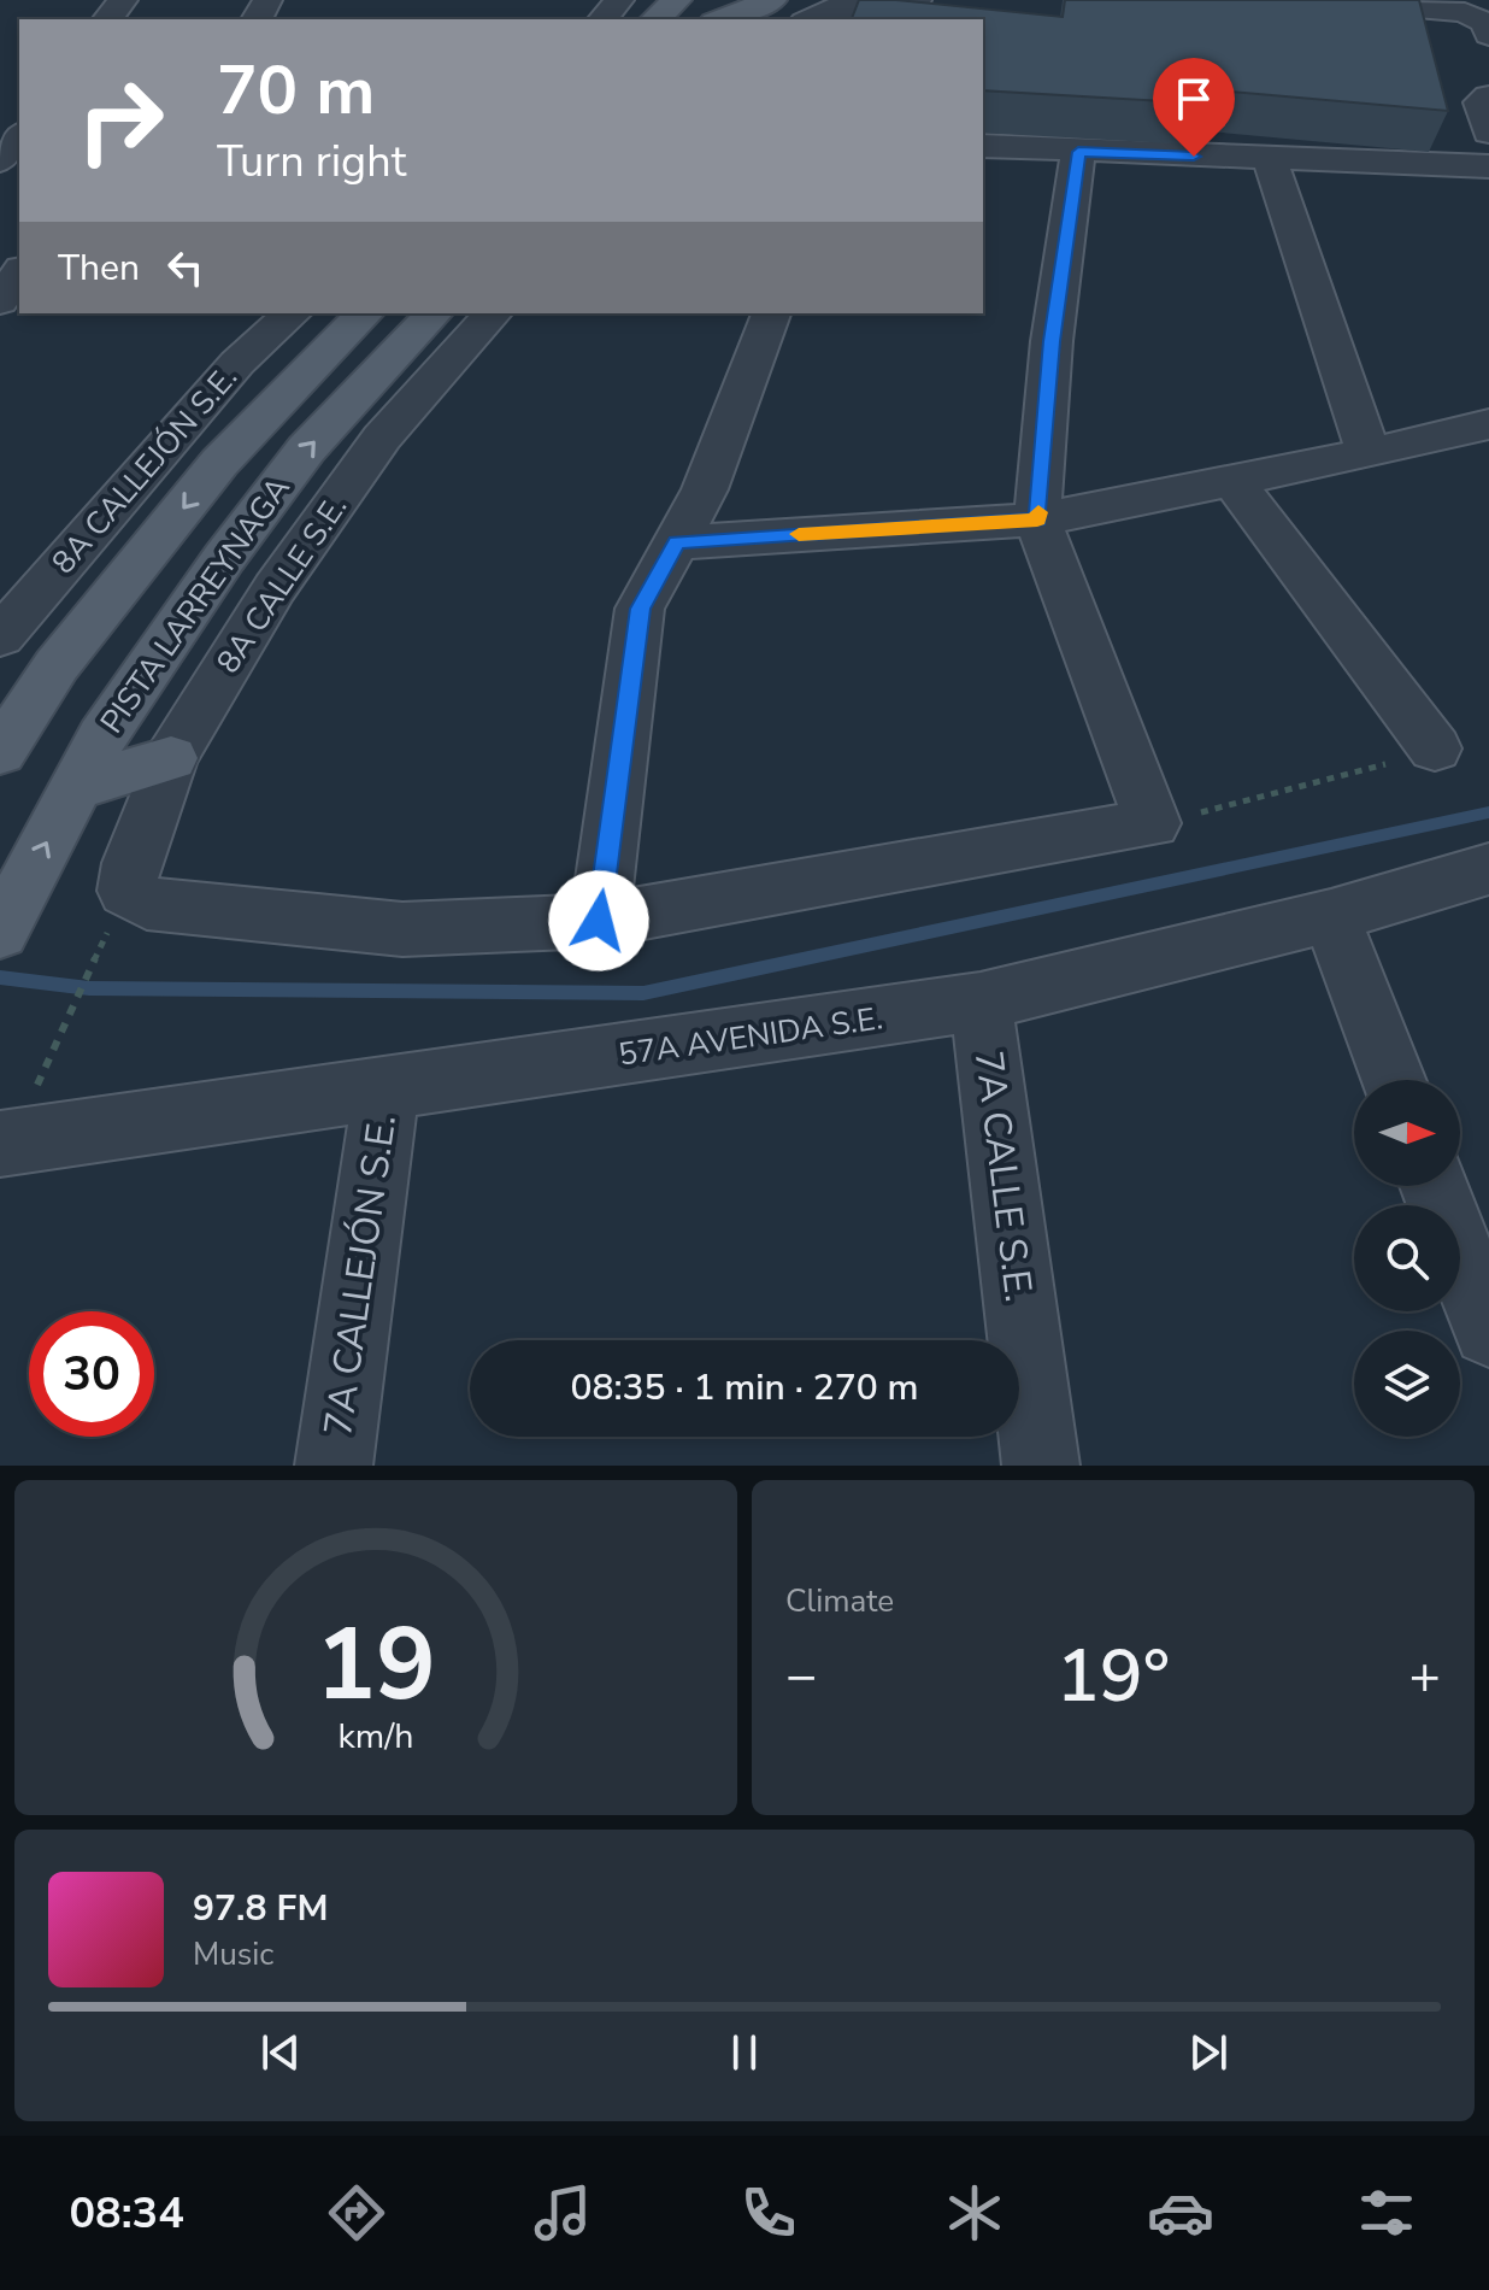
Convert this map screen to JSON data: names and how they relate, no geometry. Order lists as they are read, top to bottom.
{
  "streets": {
    "main road": ["PISTA LARREYNAGA"],
    "street": [
      "8A CALLEJÓN S.E.",
      "8A CALLE S.E.",
      "57A AVENIDA S.E.",
      "7A CALLE S.E.",
      "7A CALLEJÓN S.E."
    ]
  },
  "crossings": [
    ["57A AVENIDA S.E.", "7A CALLE S.E."],
    ["57A AVENIDA S.E.", "7A CALLEJÓN S.E."]
  ],
  "north": "right",
  "page": {
    "turn": ["70 m", "Turn right"],
    "then": "Then",
    "limit": "30",
    "trip": "08:35 · 1 min · 270 m",
    "tile": "Climate",
    "heat": ["−", "19°", "+"],
    "song": ["97.8 FM", "Music"],
    "tabs": "08:34",
    "gauge": ["19", "km/h"]
  }
}
